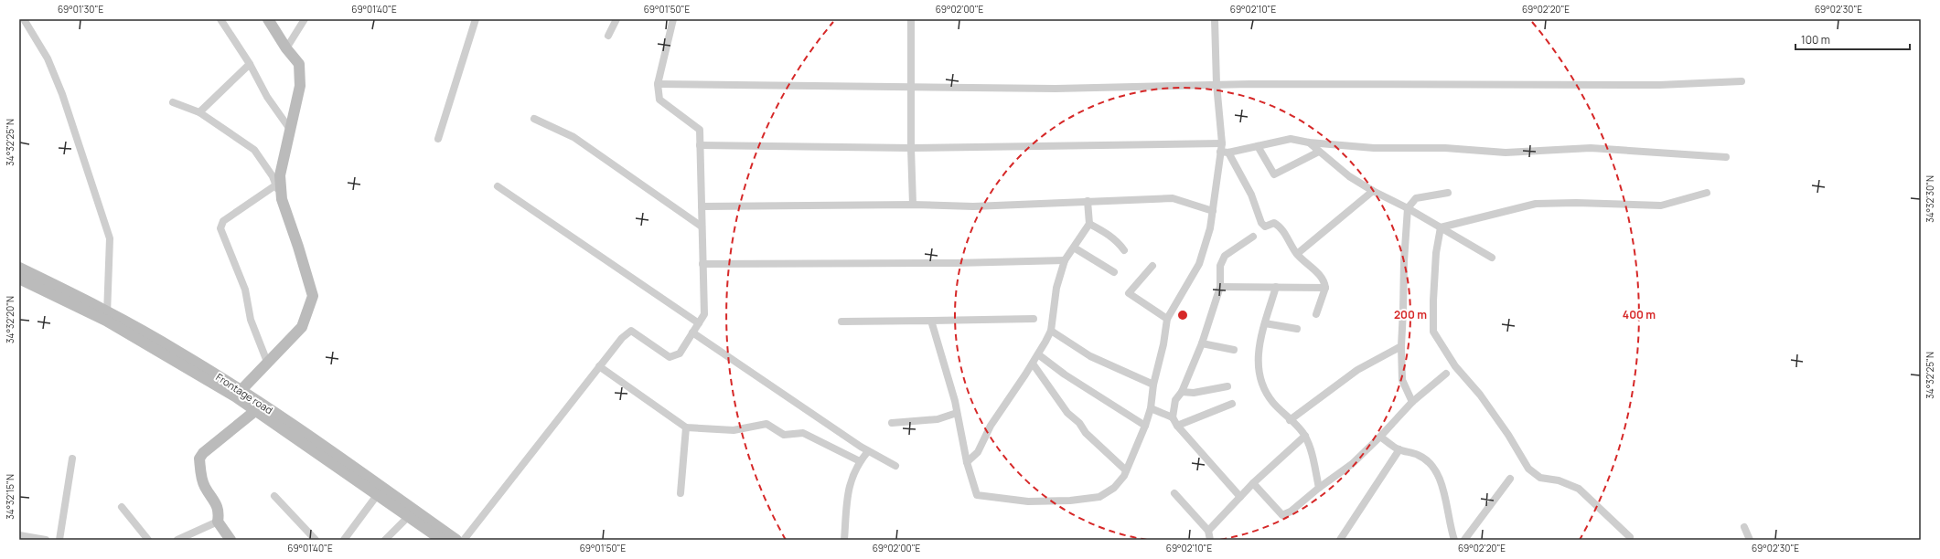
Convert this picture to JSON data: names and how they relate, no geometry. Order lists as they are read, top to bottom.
{
  "streets": {
    "main road": ["Frontage road"]
  },
  "scale_bar": "100 m",
  "coordinates": [
    "69°01'30\"E",
    "69°01'40\"E",
    "69°01'50\"E",
    "69°02'00\"E",
    "69°02'10\"E",
    "69°02'20\"E",
    "69°02'30\"E",
    "34°32'25\"N",
    "34°32'30\"N",
    "34°32'20\"N",
    "34°32'15\"N"
  ],
  "rings": ["200 m", "400 m"]
}
